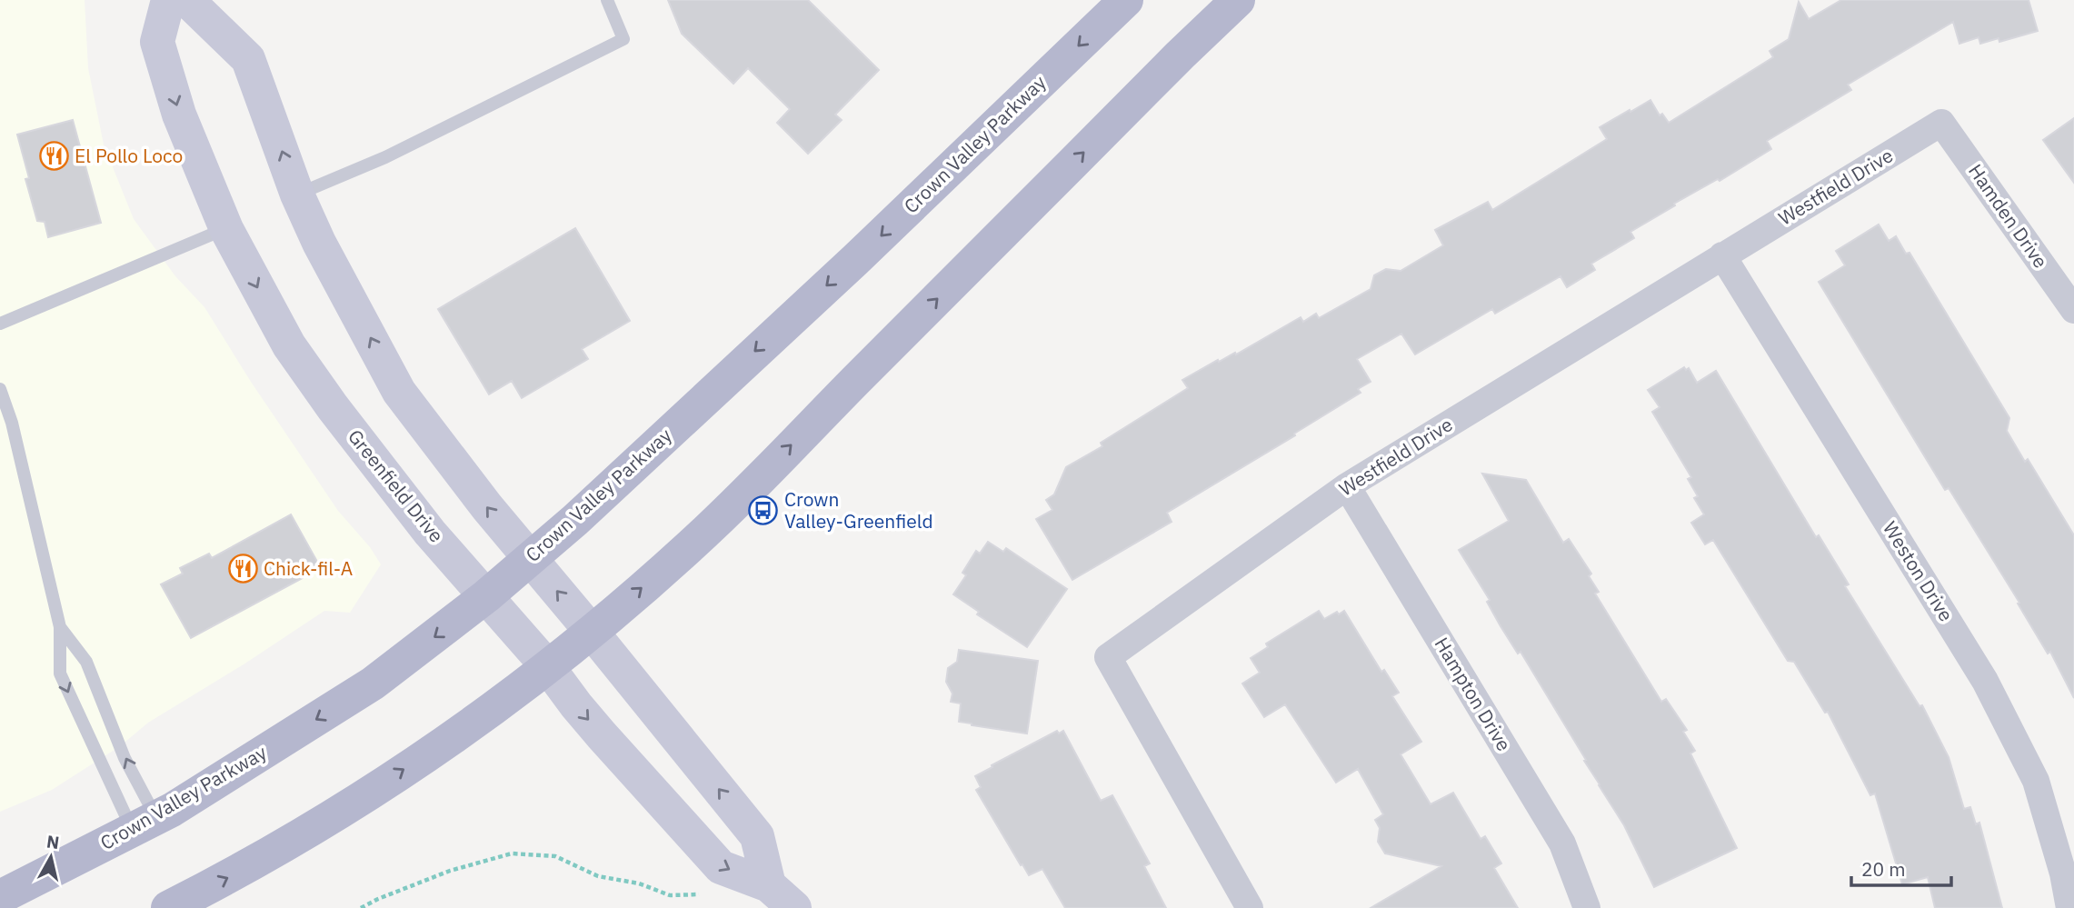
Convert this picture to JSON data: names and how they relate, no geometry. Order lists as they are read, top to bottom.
{
  "streets": {
    "main road": ["Crown Valley Parkway", "Greenfield Drive"],
    "street": [
      "Westfield Drive",
      "Hamden Drive",
      "Weston Drive",
      "Hampton Drive"
    ]
  },
  "crossings": [
    ["Crown Valley Parkway", "Greenfield Drive"],
    ["Westfield Drive", "Hamden Drive"],
    ["Westfield Drive", "Weston Drive"],
    ["Westfield Drive", "Hampton Drive"]
  ],
  "places": {
    "restaurant": ["El Pollo Loco", "Chick-fil-A"],
    "bus stop": ["Crown Valley-Greenfield"]
  },
  "scale_bar": "20 m",
  "north": "top"
}
